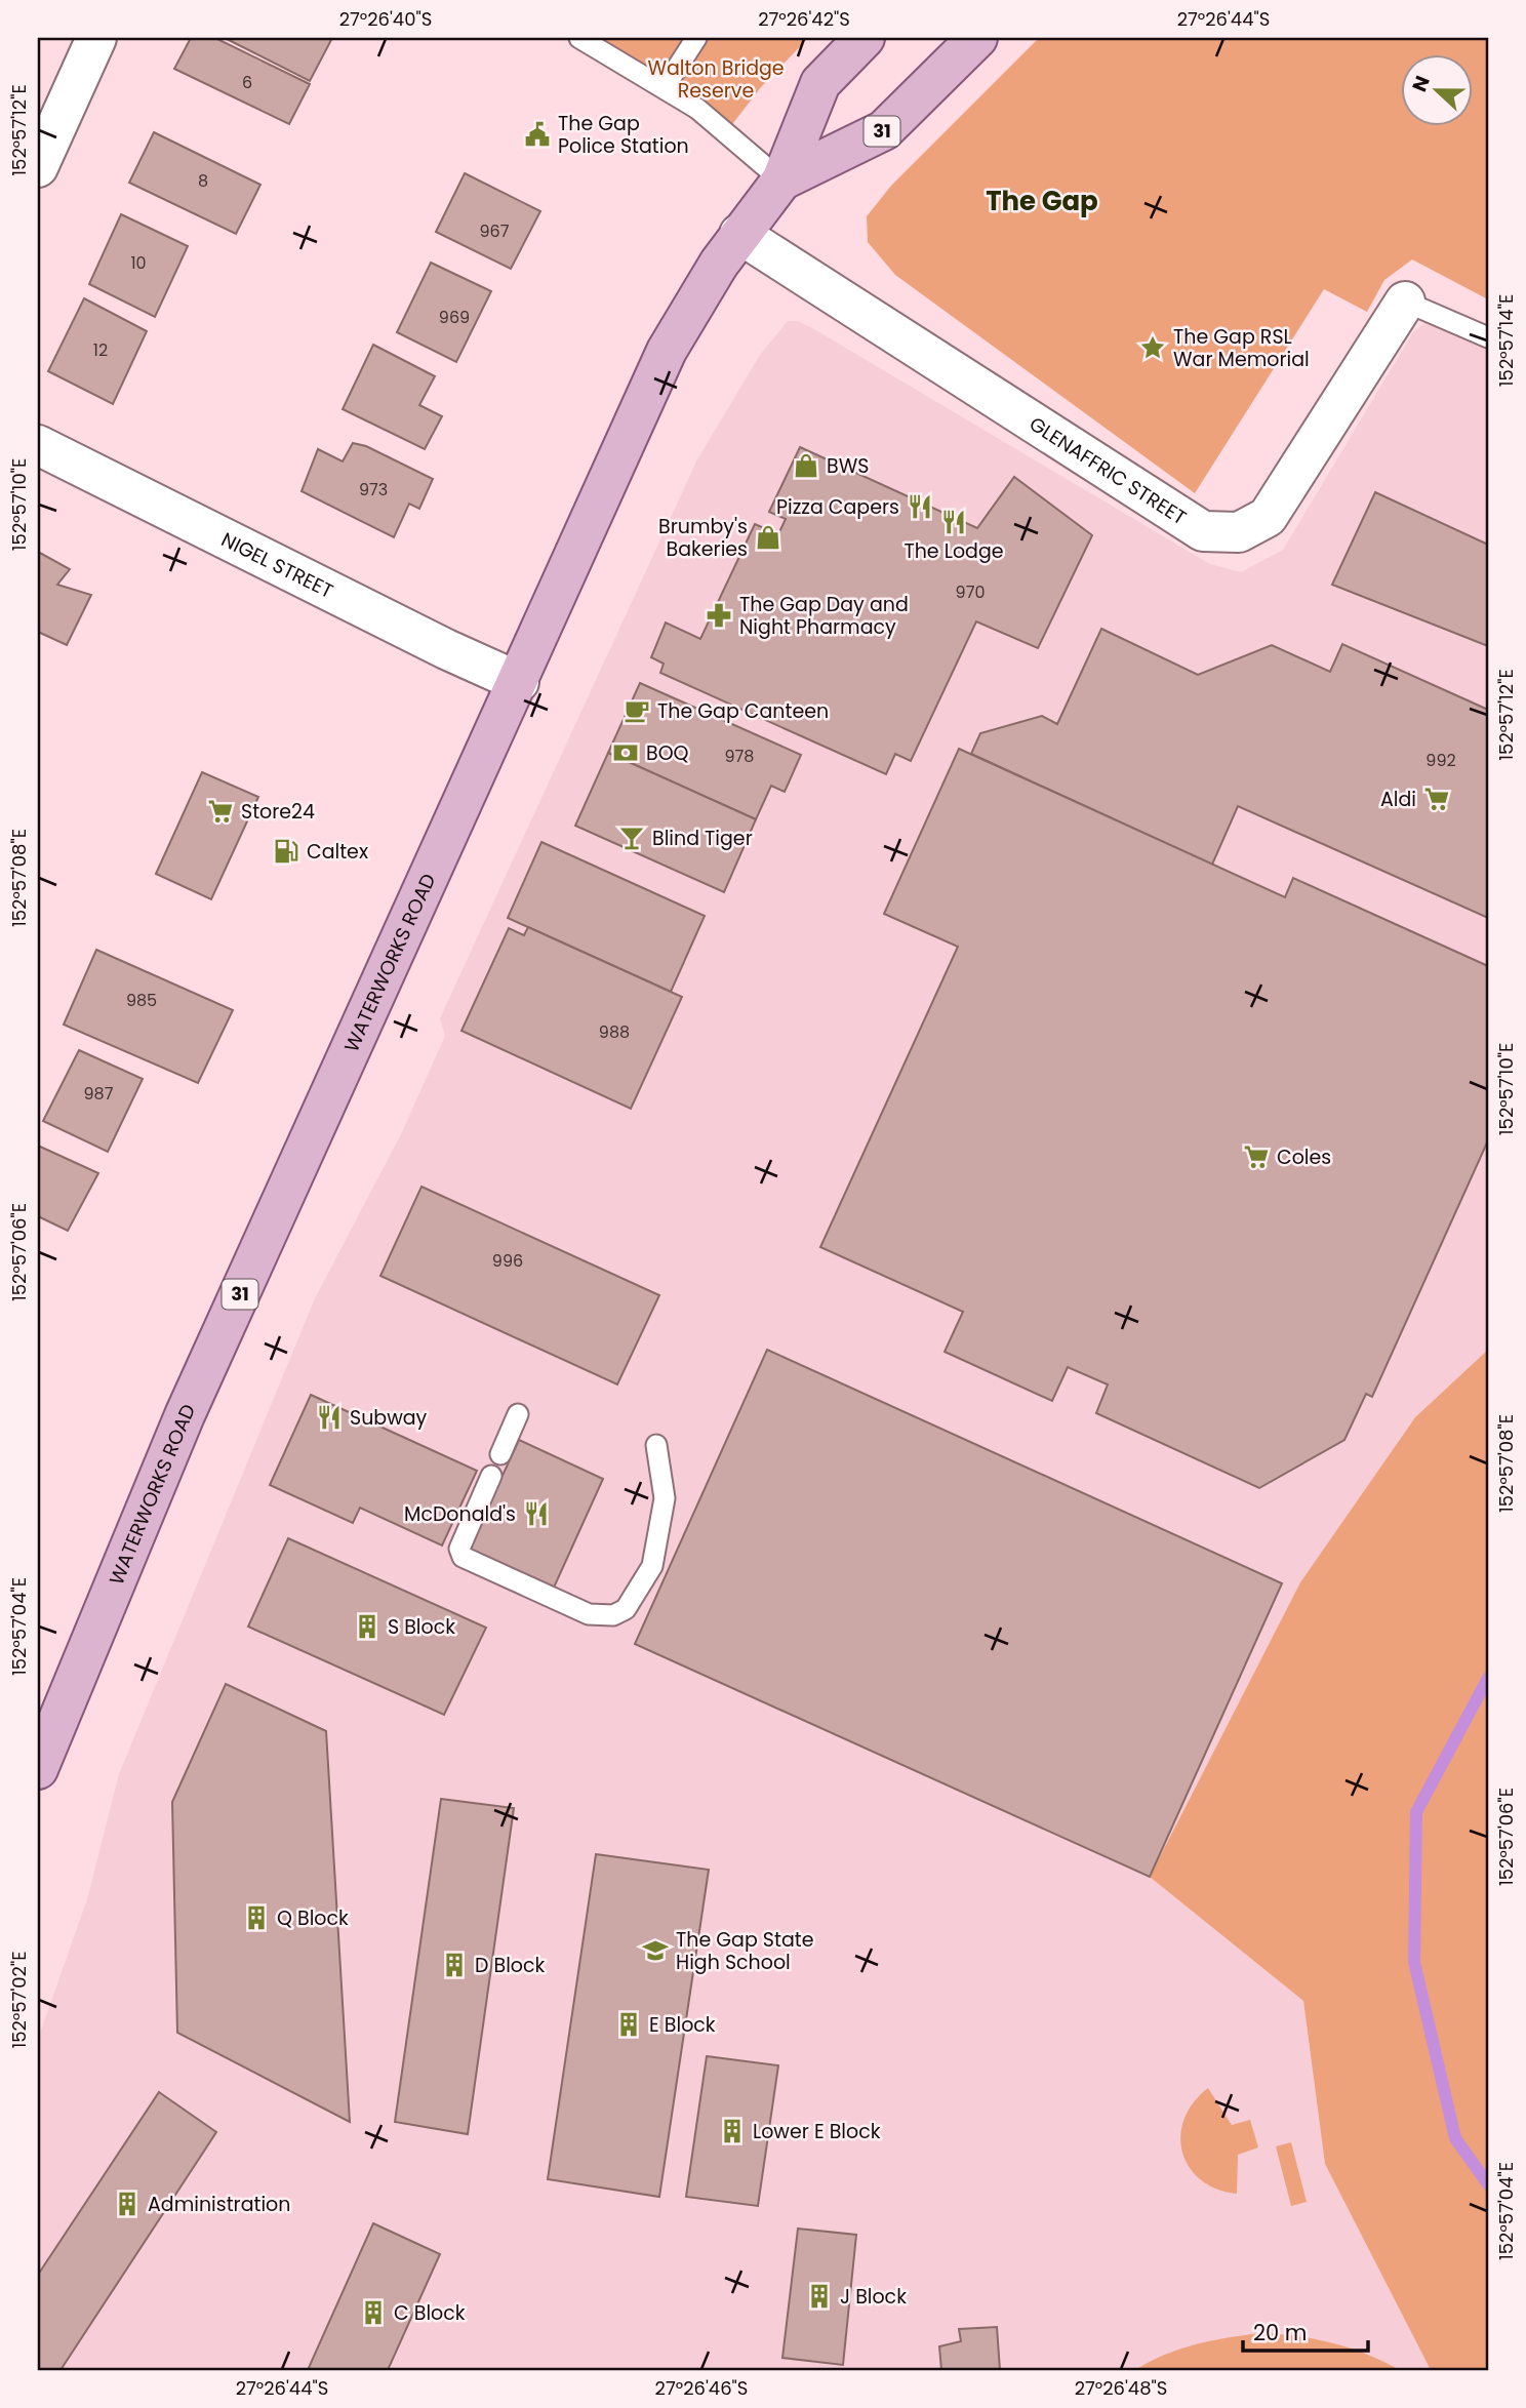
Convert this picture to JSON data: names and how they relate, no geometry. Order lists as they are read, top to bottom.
{
  "streets": {
    "main road": ["31", "WATERWORKS ROAD"],
    "street": ["GLENAFFRIC STREET", "NIGEL STREET"]
  },
  "crossings": [
    ["GLENAFFRIC STREET", "WATERWORKS ROAD"],
    ["NIGEL STREET", "WATERWORKS ROAD"]
  ],
  "districts": ["The Gap"],
  "parks": ["Walton Bridge Reserve"],
  "places": {
    "public building": ["The Gap Police Station"],
    "place": ["The Gap RSL War Memorial"],
    "shop": ["BWS", "Brumby's Bakeries"],
    "restaurant": [
      "Pizza Capers",
      "The Lodge",
      "Subway",
      "McDonald's"
    ],
    "pharmacy": ["The Gap Day and Night Pharmacy"],
    "cafe": ["The Gap Canteen"],
    "bank": ["BOQ"],
    "supermarket": ["Aldi", "Store24", "Coles"],
    "bar": ["Blind Tiger"],
    "fuel station": ["Caltex"],
    "building": [
      "S Block",
      "Q Block",
      "D Block",
      "E Block",
      "Lower E Block",
      "Administration",
      "J Block",
      "C Block"
    ],
    "school or university": ["The Gap State High School"]
  },
  "house_numbers": [
    "6",
    "8",
    "967",
    "10",
    "969",
    "12",
    "973",
    "970",
    "978",
    "992",
    "985",
    "988",
    "987",
    "996"
  ],
  "scale_bar": "20 m",
  "north": "left",
  "coordinates": [
    "27°26'40\"S",
    "27°26'42\"S",
    "27°26'44\"S",
    "152°57'12\"E",
    "152°57'14\"E",
    "152°57'10\"E",
    "152°57'08\"E",
    "152°57'06\"E",
    "152°57'04\"E",
    "152°57'02\"E",
    "27°26'46\"S",
    "27°26'48\"S"
  ]
}
